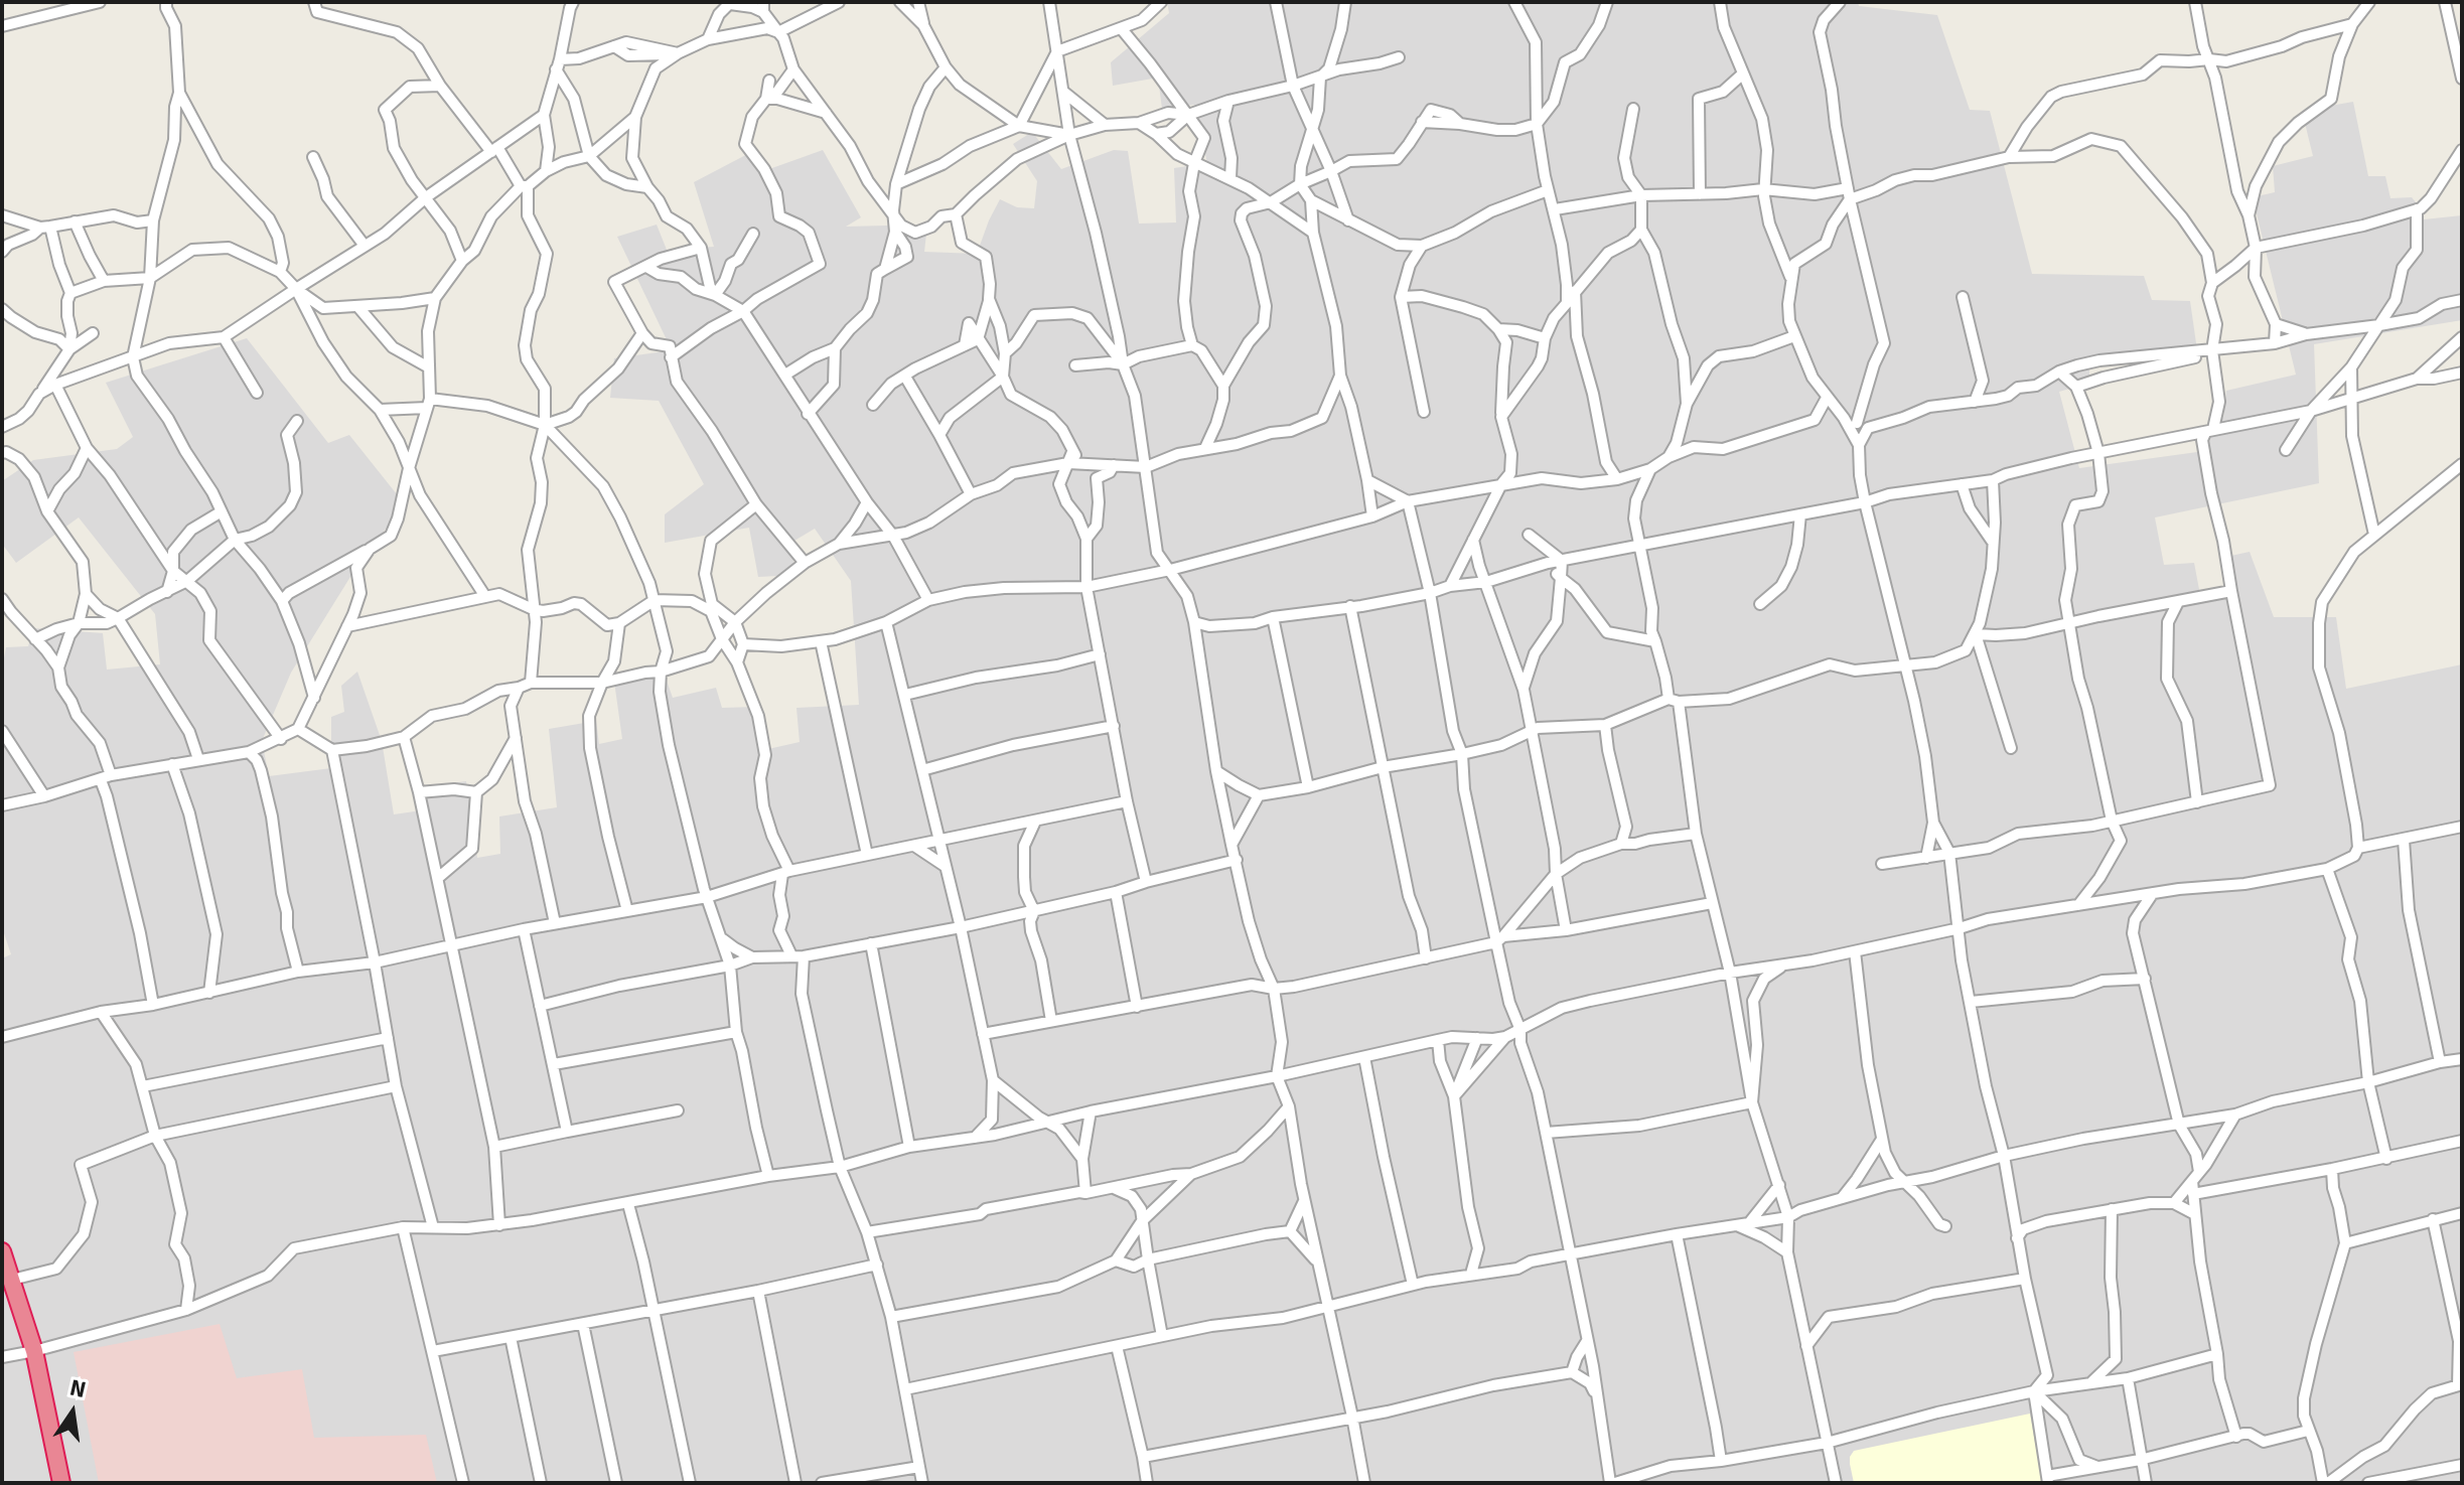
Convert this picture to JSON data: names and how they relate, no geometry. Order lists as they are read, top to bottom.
{
  "north": "top"
}
